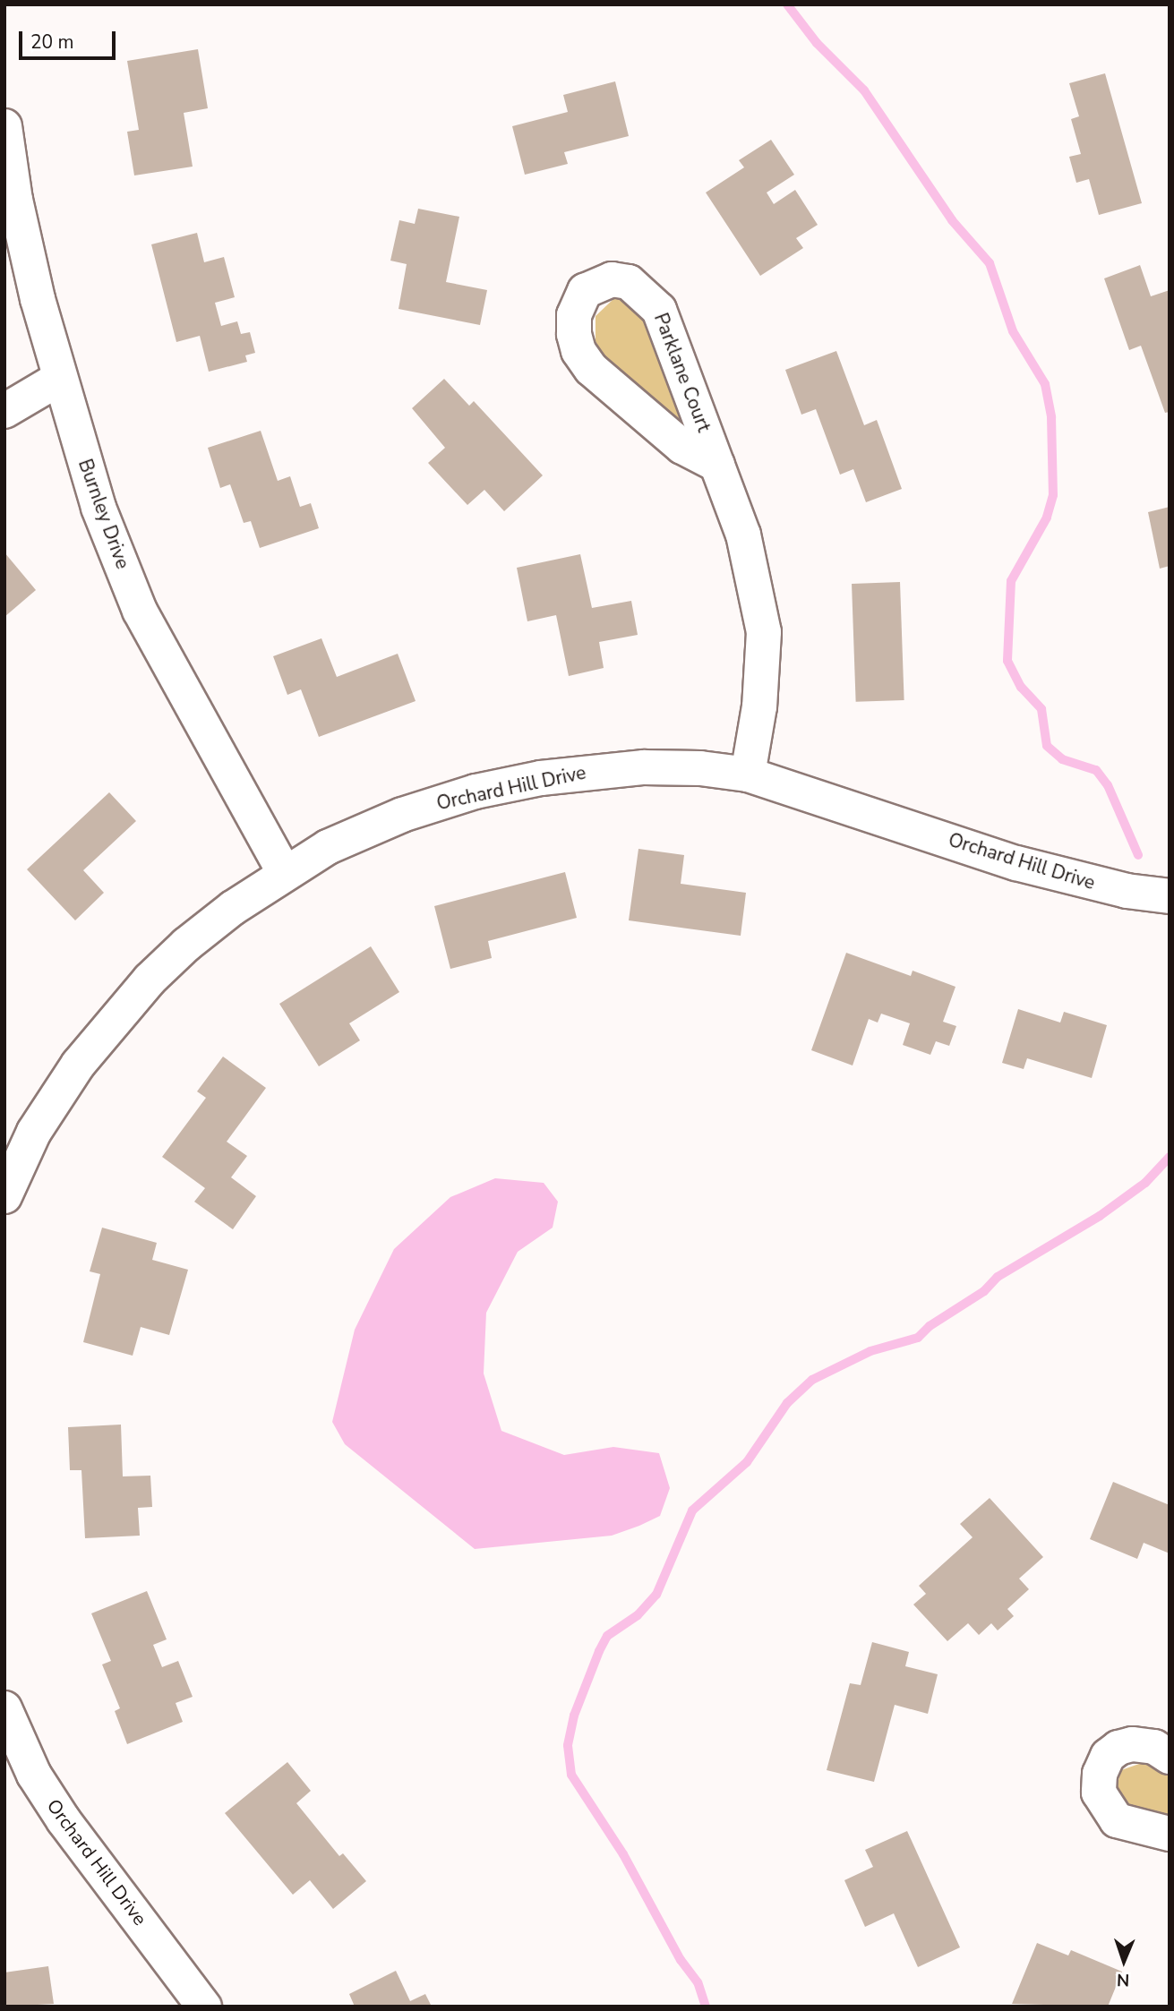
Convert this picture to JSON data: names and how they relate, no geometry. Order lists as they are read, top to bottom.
{
  "streets": {
    "street": ["Parklane Court", "Burnley Drive", "Orchard Hill Drive"]
  },
  "crossings": [
    ["Parklane Court", "Orchard Hill Drive"],
    ["Burnley Drive", "Orchard Hill Drive"]
  ],
  "scale_bar": "20 m",
  "north": "bottom"
}
